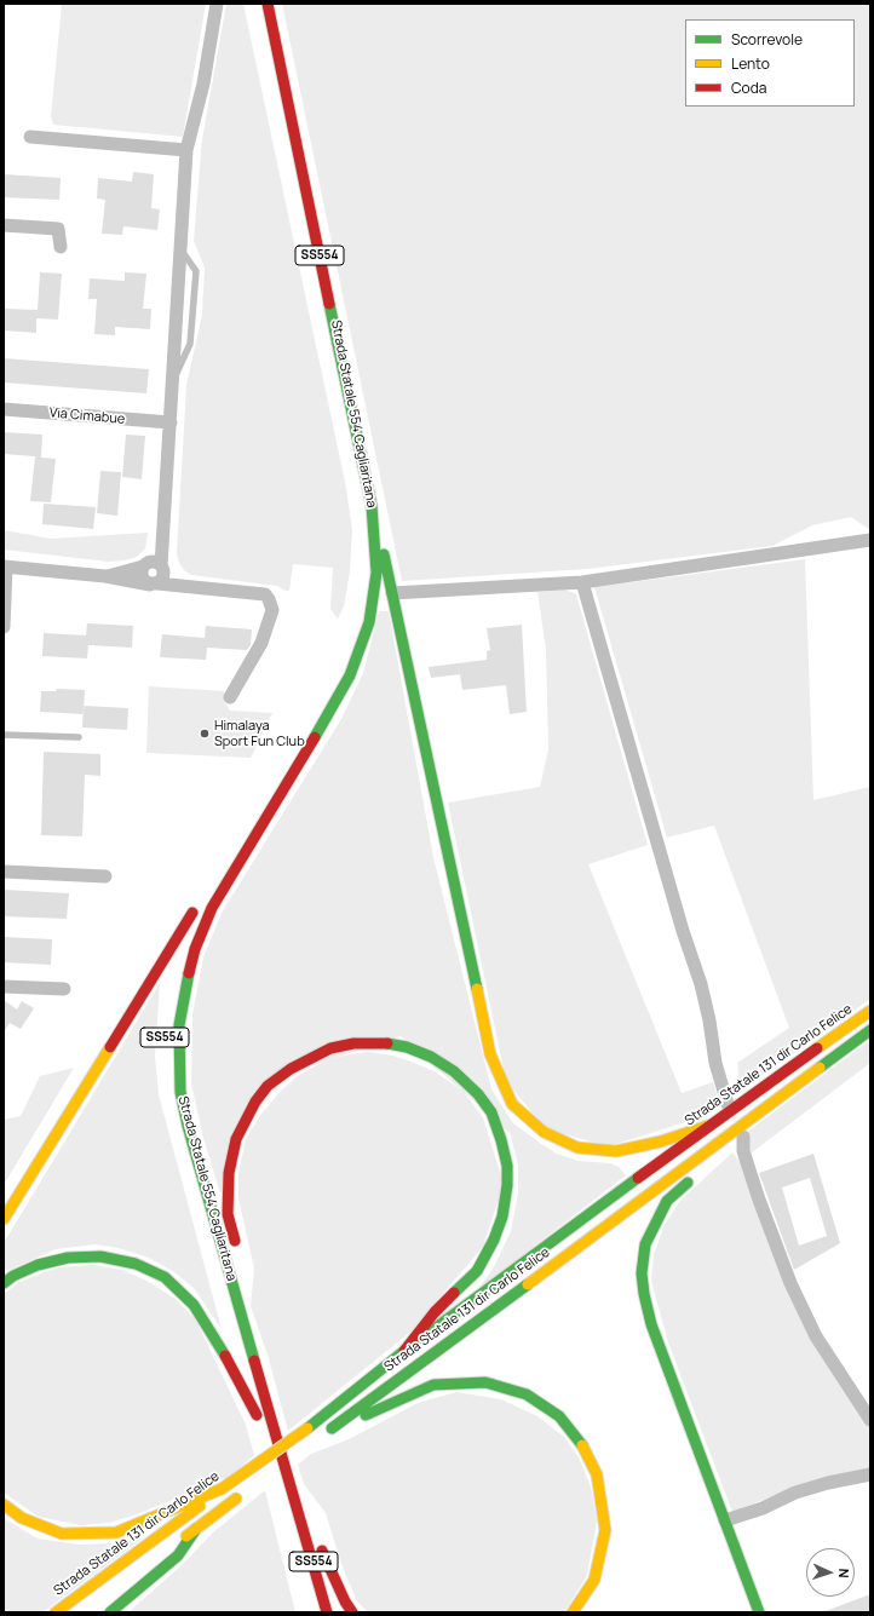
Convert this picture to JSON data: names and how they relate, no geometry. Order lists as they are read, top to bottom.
{
  "streets": {
    "highway": ["SS554", "Strada Statale 554 Cagliaritana", "Strada Statale 131 dir Carlo Felice"],
    "street": ["Via Cimabue"]
  },
  "crossings": [
    ["SS554", "Strada Statale 554 Cagliaritana"]
  ],
  "places": ["Himalaya Sport Fun Club"],
  "legend": ["Scorrevole", "Lento", "Coda"],
  "north": "right"
}
